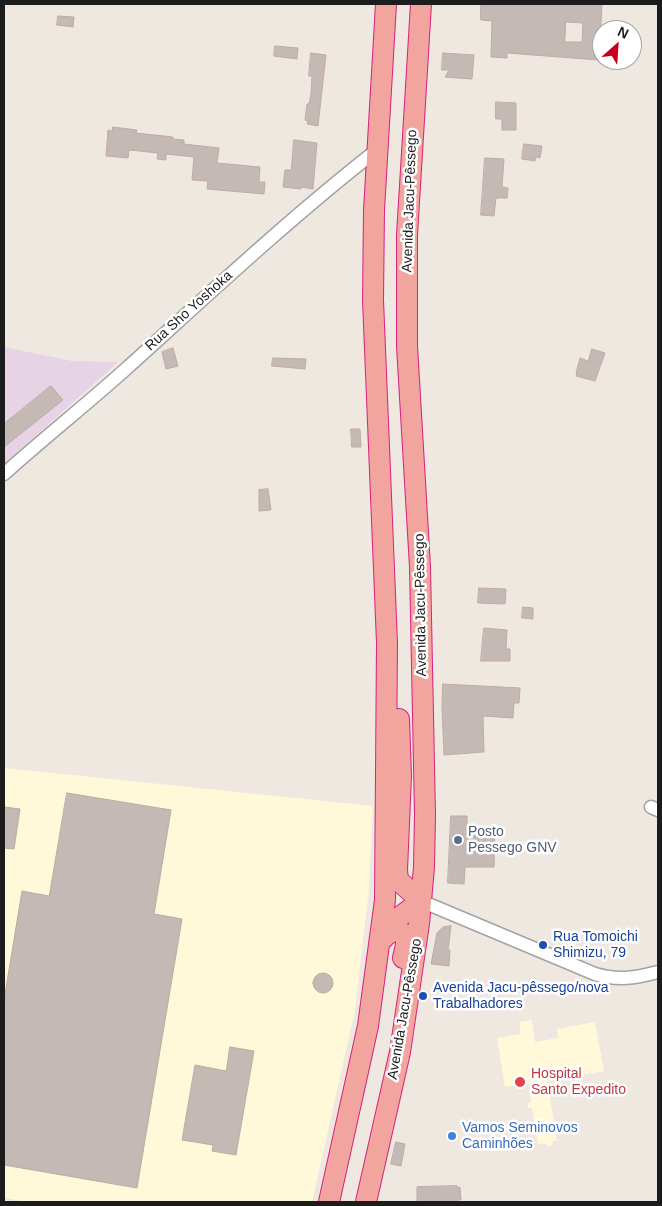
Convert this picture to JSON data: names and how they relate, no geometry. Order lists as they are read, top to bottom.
{
  "streets": {
    "highway": ["Avenida Jacu-Pêssego"],
    "street": ["Rua Sho Yoshoka"]
  },
  "places": [
    "Posto Pessego GNV",
    "Rua Tomoichi Shimizu, 79",
    "Avenida Jacu-pêssego/nova Trabalhadores",
    "Hospital Santo Expedito",
    "Vamos Seminovos Caminhões"
  ],
  "north": "top right"
}
